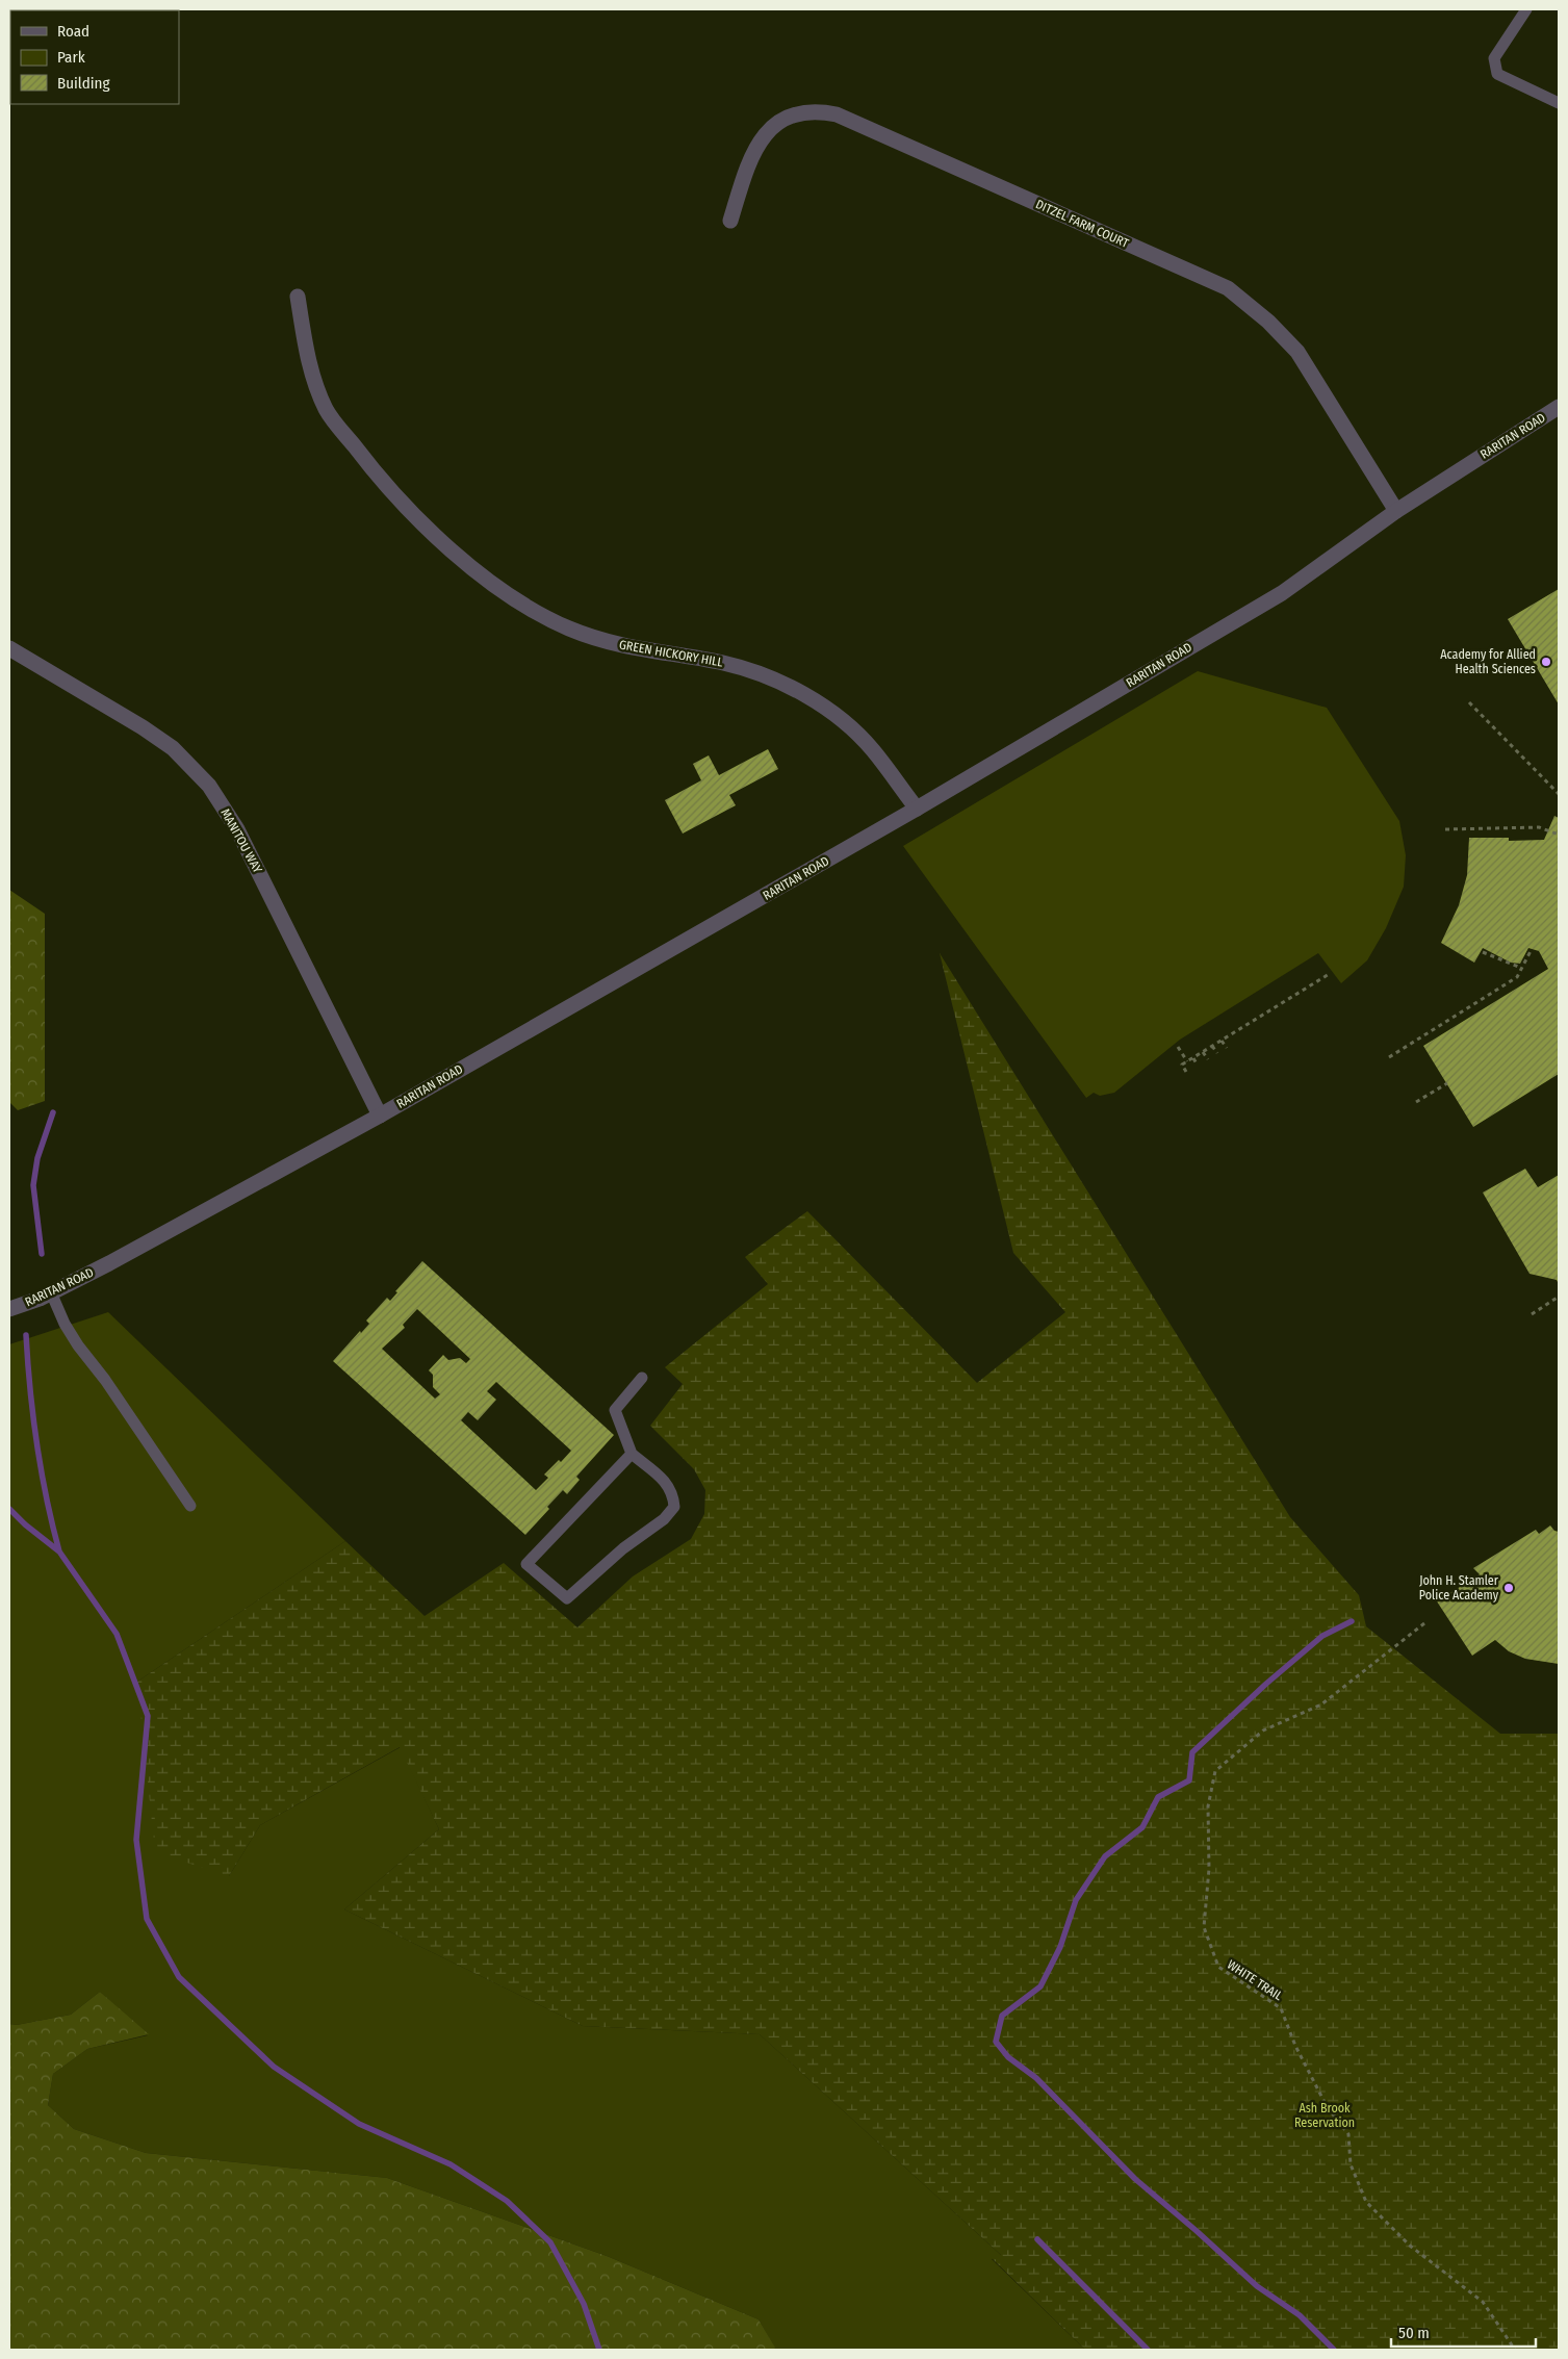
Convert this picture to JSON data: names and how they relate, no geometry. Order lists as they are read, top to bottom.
{
  "streets": {
    "street": [
      "DITZEL FARM COURT",
      "RARITAN ROAD",
      "GREEN HICKORY HILL",
      "MANITOU WAY"
    ],
    "path": ["WHITE TRAIL"]
  },
  "crossings": [
    ["DITZEL FARM COURT", "RARITAN ROAD"],
    ["RARITAN ROAD", "GREEN HICKORY HILL"],
    ["RARITAN ROAD", "MANITOU WAY"]
  ],
  "parks": ["Ash Brook Reservation"],
  "places": ["Academy for Allied Health Sciences", "John H. Stamler Police Academy"],
  "legend": ["Road", "Park", "Building"],
  "scale_bar": "50 m"
}
